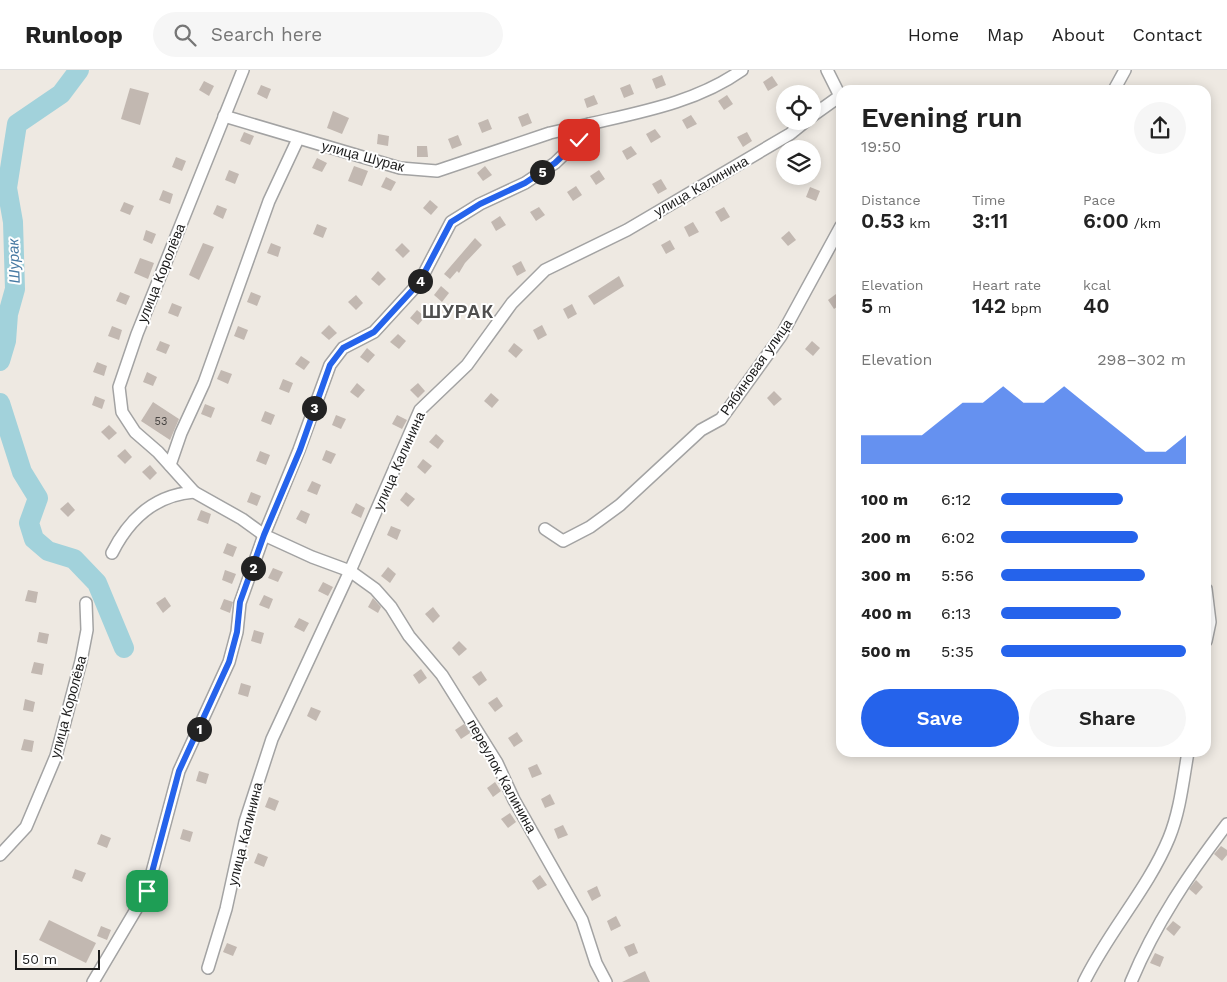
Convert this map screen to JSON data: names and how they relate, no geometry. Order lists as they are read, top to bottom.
{
  "streets": {
    "street": [
      "улица Шурак",
      "улица Калинина",
      "улица Королёва",
      "Рябиновая улица",
      "переулок Калинина"
    ]
  },
  "crossings": [
    ["улица Шурак", "улица Королёва"],
    ["улица Калинина", "переулок Калинина"]
  ],
  "districts": ["ШУРАК"],
  "water": ["Шурак"],
  "house_numbers": ["53"],
  "scale_bar": "50 m",
  "page": {
    "header": "Runloop",
    "search": "Search here",
    "nav": [
      "Home",
      "Map",
      "About",
      "Contact"
    ],
    "heading": ["Evening run", "19:50"],
    "pins": [
      "5",
      "4",
      "3",
      "2",
      "1"
    ],
    "stats": [
      ["Distance", "0.53 km"],
      ["Time", "3:11"],
      ["Pace", "6:00 /km"],
      ["Elevation", "5 m"],
      ["Heart rate", "142 bpm"],
      ["kcal", "40"]
    ],
    "chart": ["Elevation", "298–302 m"],
    "list": [
      {
        "name": "100 m",
        "note": "6:12"
      },
      {
        "name": "200 m",
        "note": "6:02"
      },
      {
        "name": "300 m",
        "note": "5:56"
      },
      {
        "name": "400 m",
        "note": "6:13"
      },
      {
        "name": "500 m",
        "note": "5:35"
      }
    ],
    "buttons": ["Save", "Share"],
    "scale": "50 m"
  }
}
